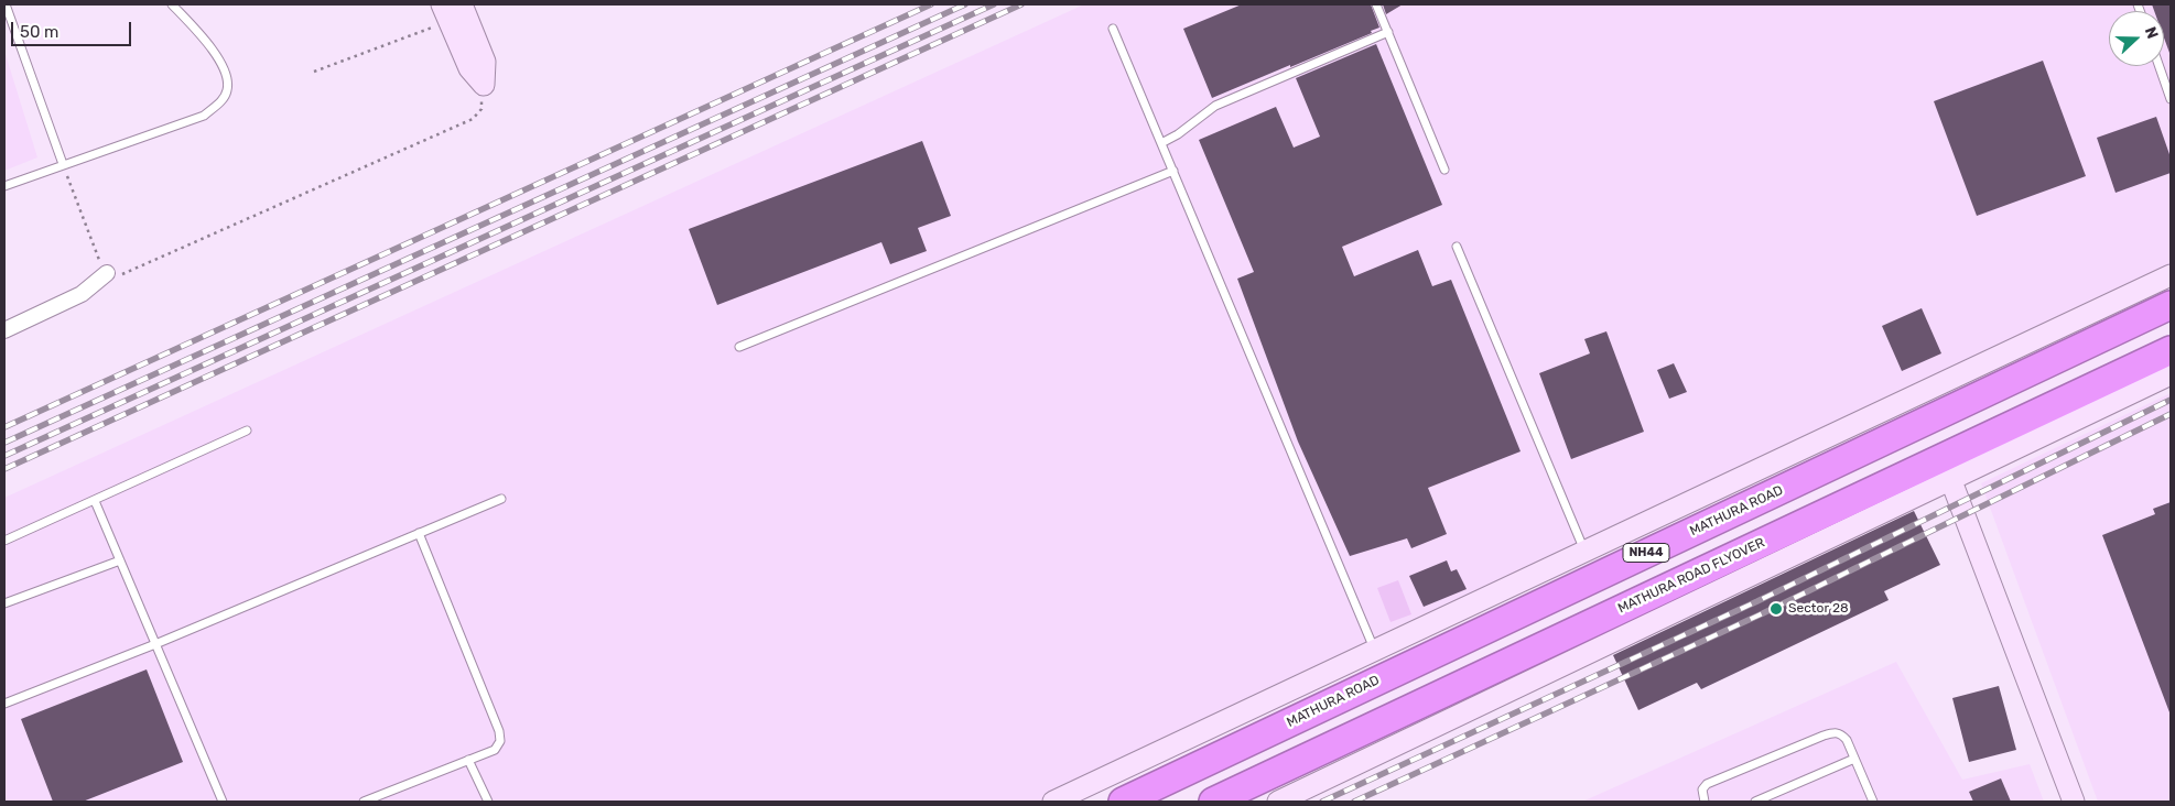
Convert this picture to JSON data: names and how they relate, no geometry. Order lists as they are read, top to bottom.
{
  "streets": {
    "highway": ["MATHURA ROAD", "NH44", "MATHURA ROAD FLYOVER"]
  },
  "places": ["Sector 28"],
  "scale_bar": "50 m",
  "north": "right"
}
